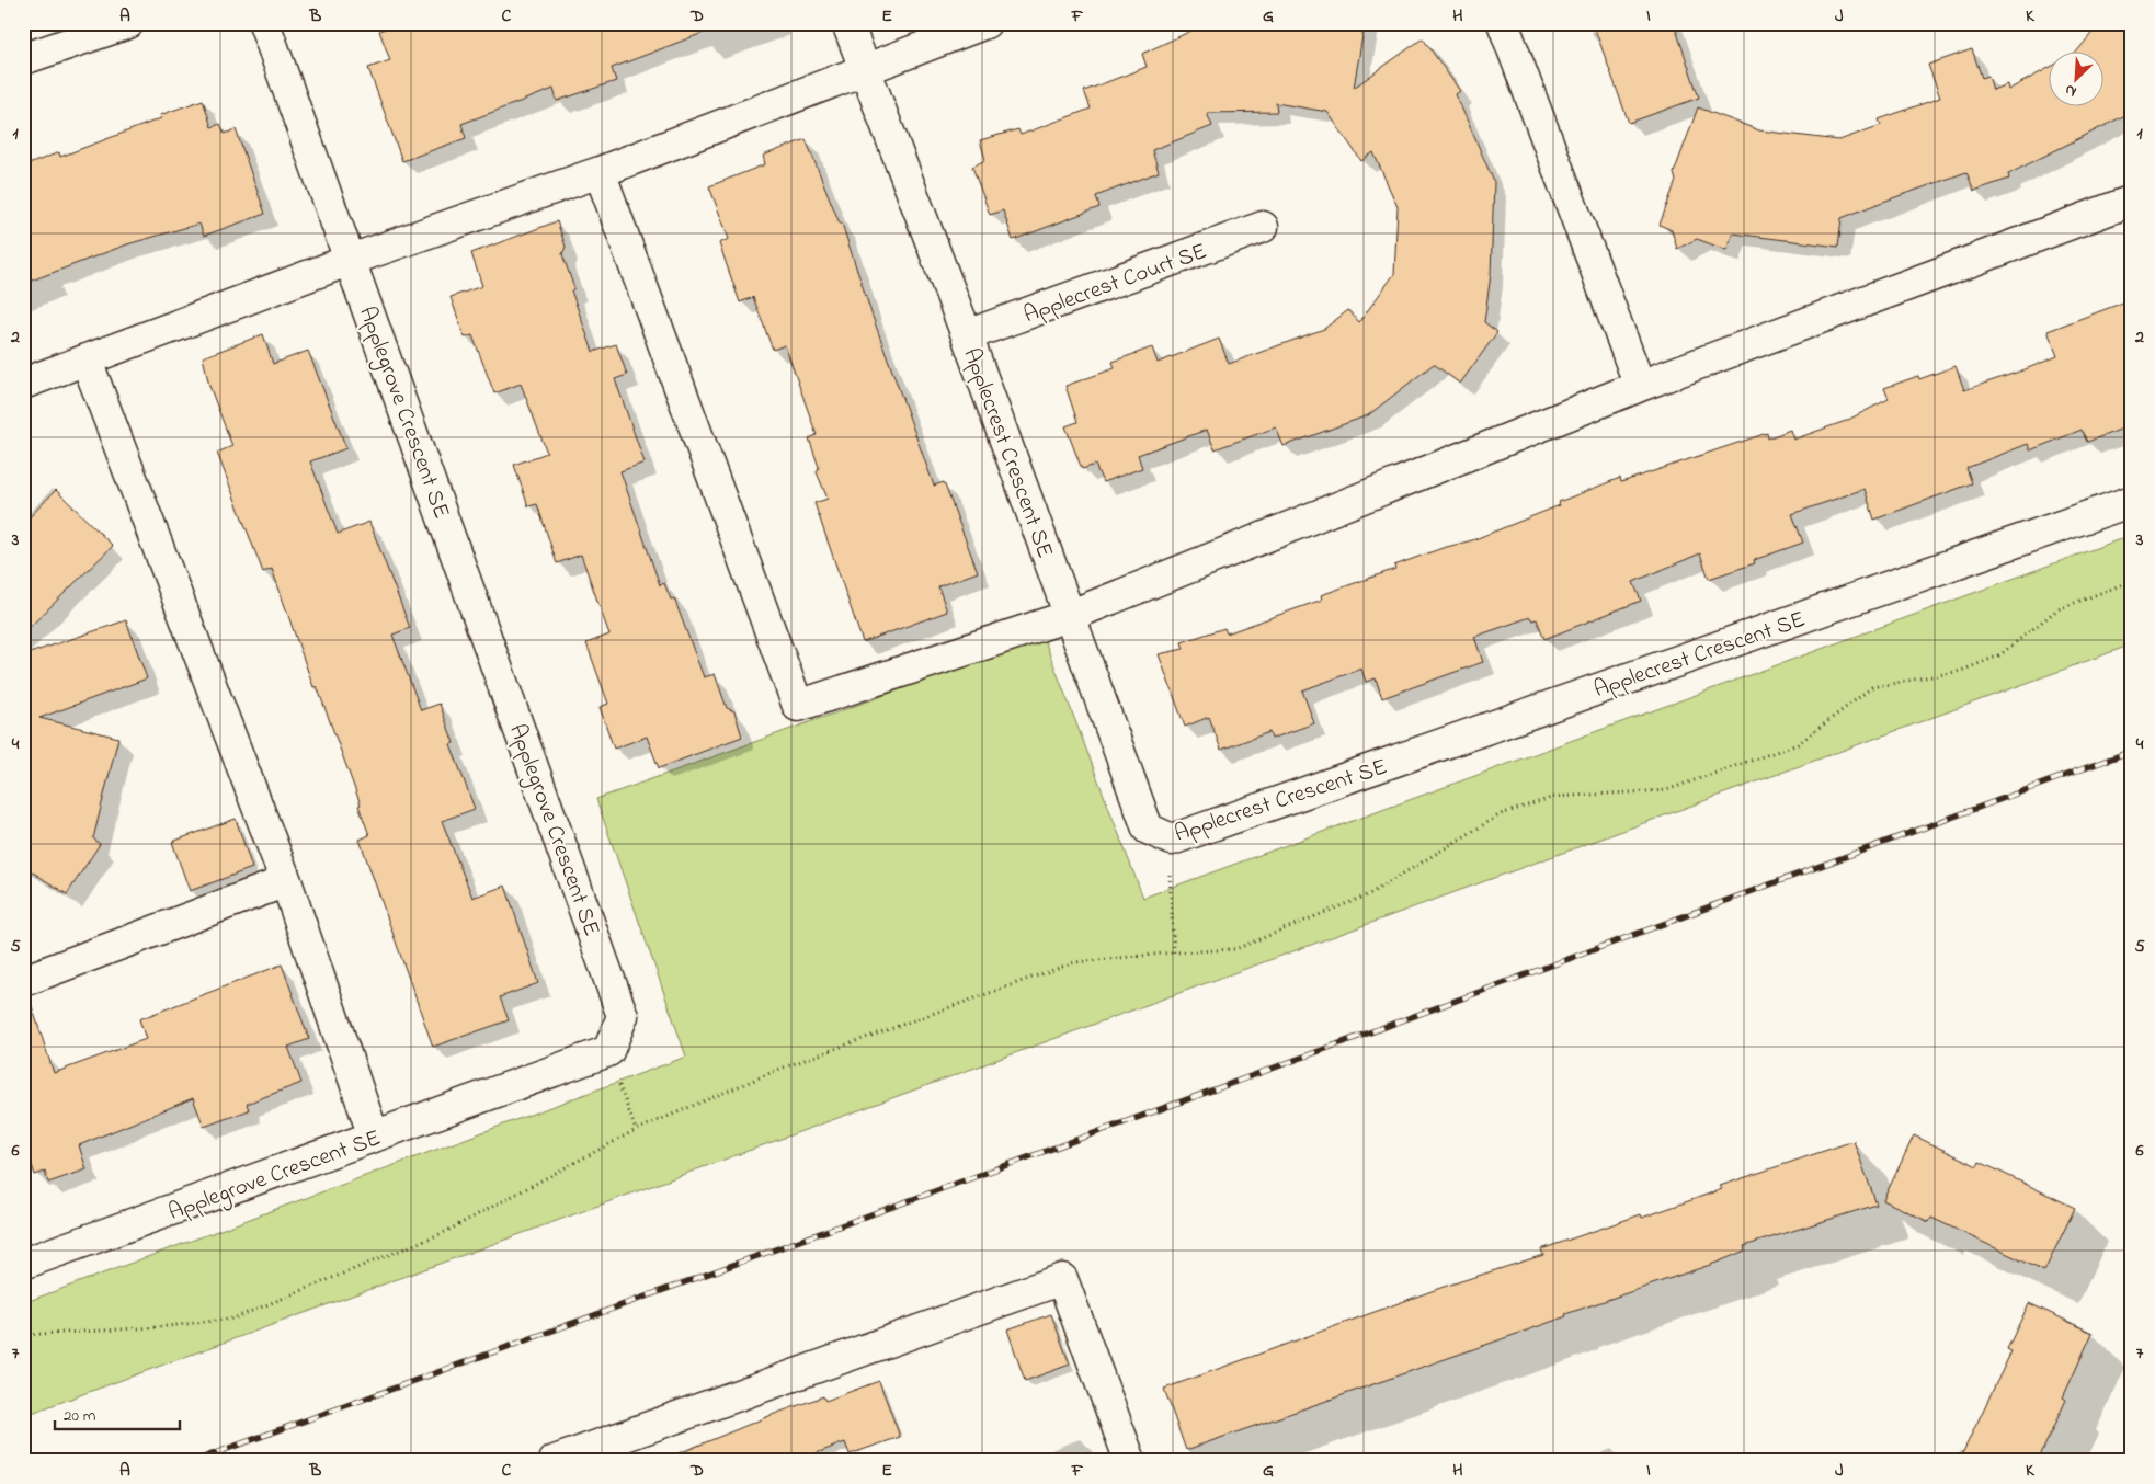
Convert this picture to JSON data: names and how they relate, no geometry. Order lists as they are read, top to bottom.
{
  "streets": {
    "street": ["Applecrest Court SE", "Applegrove Crescent SE", "Applecrest Crescent SE"]
  },
  "crossings": [
    ["Applecrest Court SE", "Applecrest Crescent SE"]
  ],
  "scale_bar": "20 m",
  "north": "bottom left",
  "grid": {
    "columns": [
      "A",
      "B",
      "C",
      "D",
      "E",
      "F",
      "G",
      "H",
      "I",
      "J",
      "K"
    ],
    "rows": [
      "1",
      "2",
      "3",
      "4",
      "5",
      "6",
      "7"
    ]
  }
}
